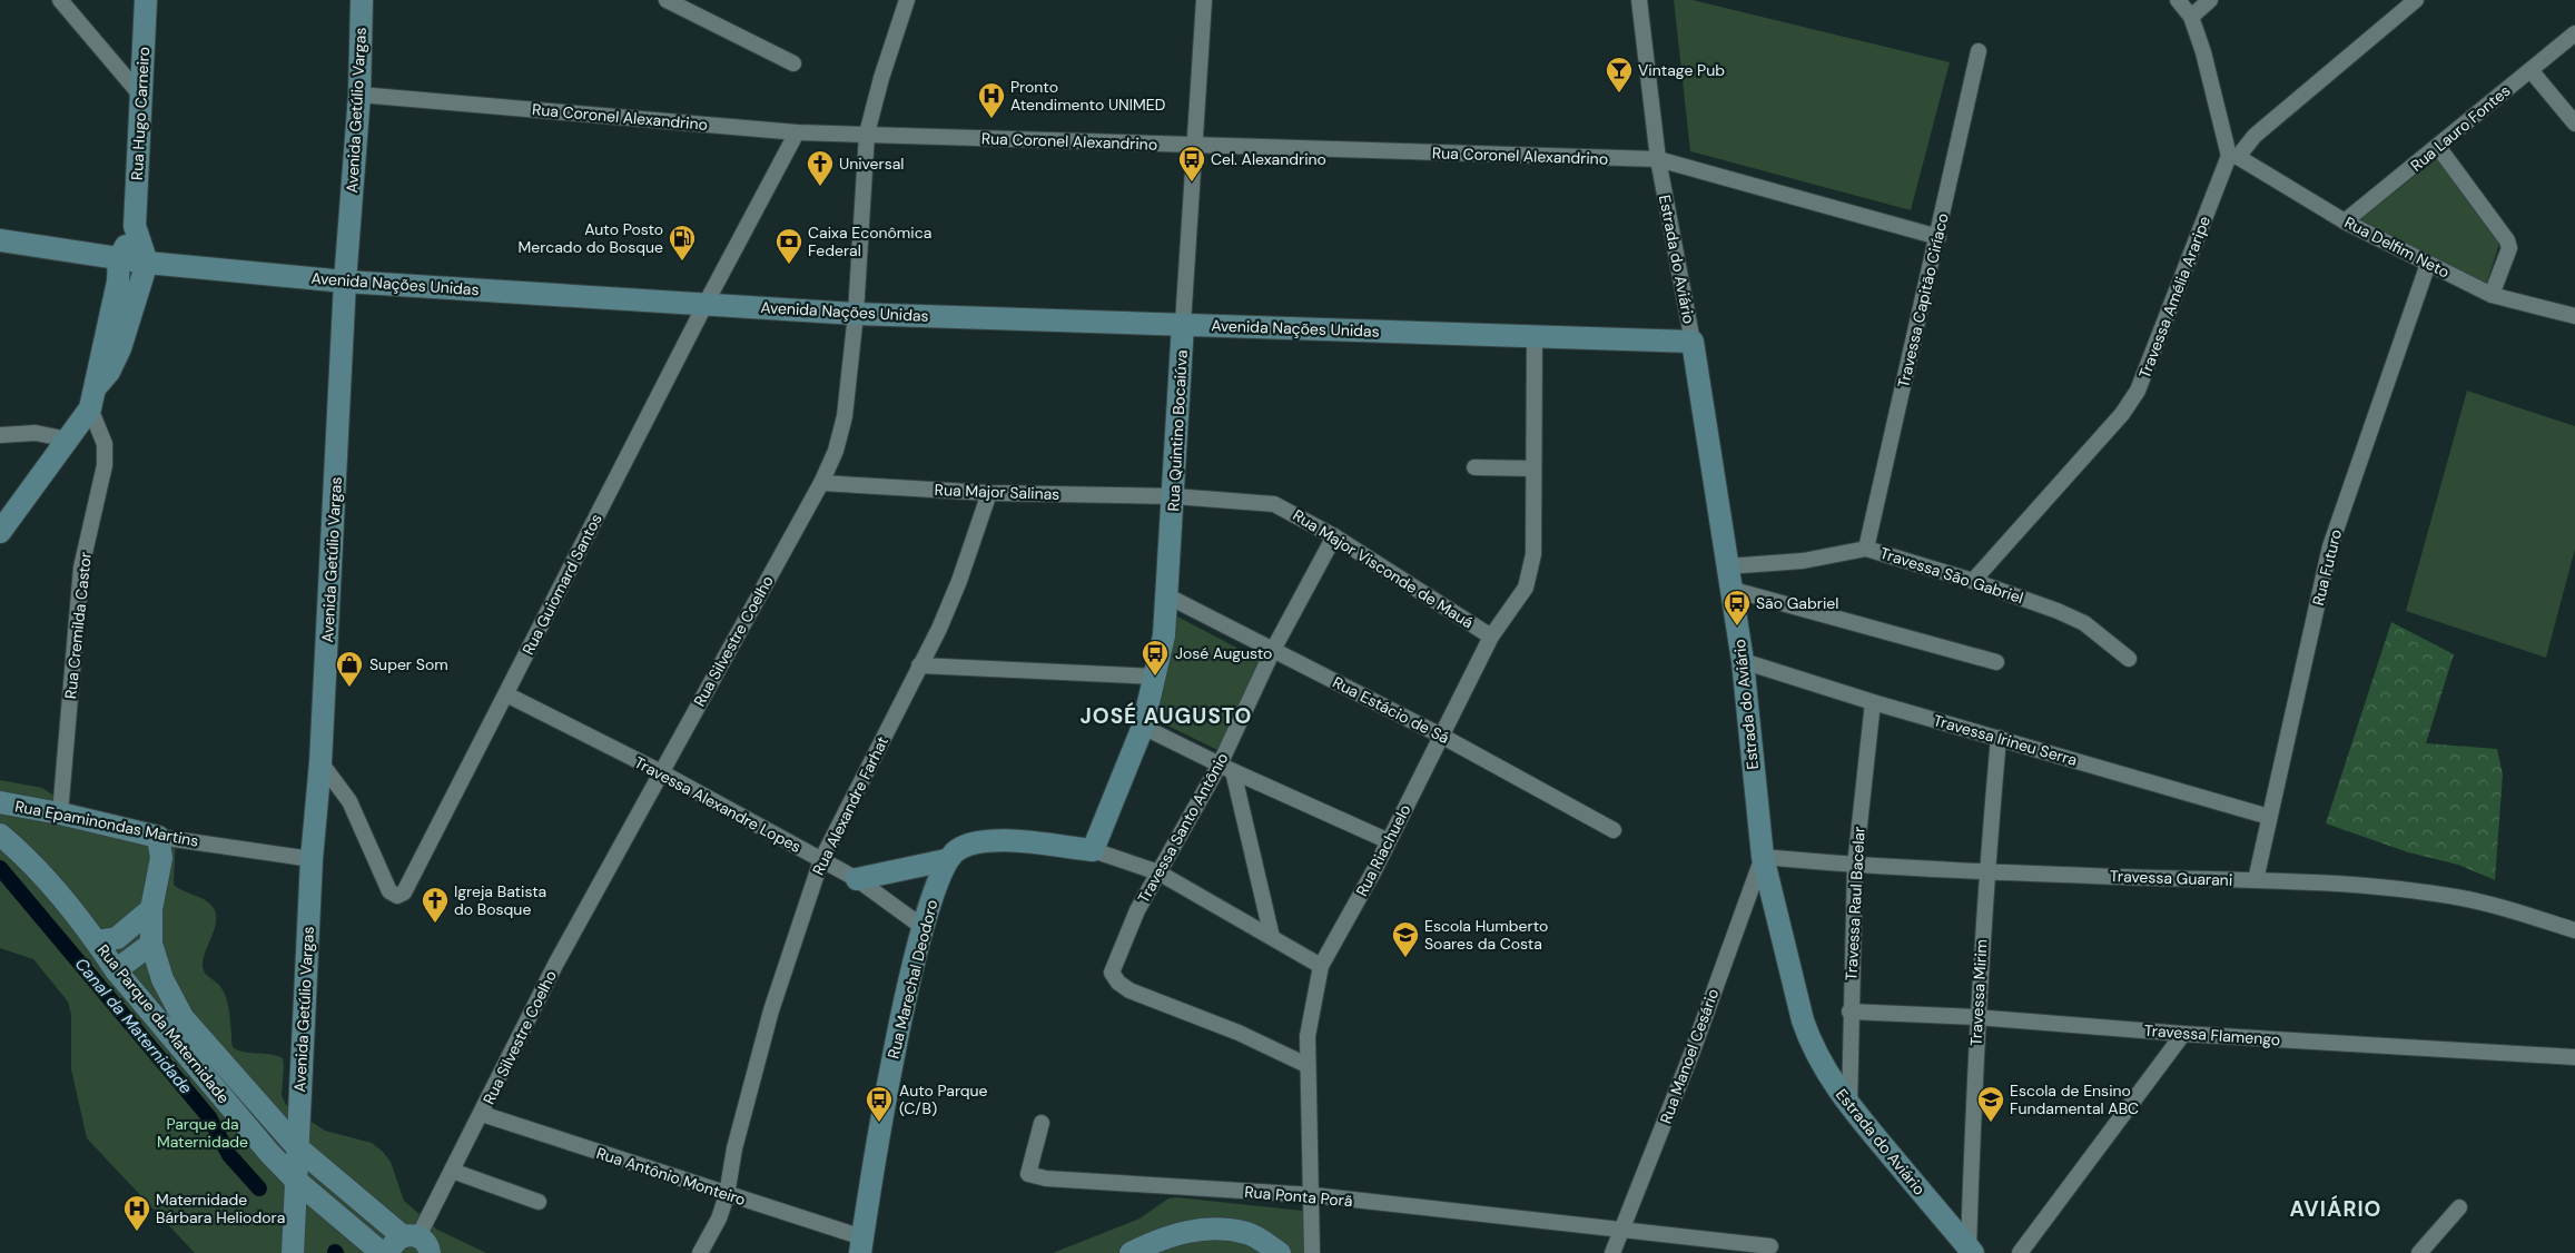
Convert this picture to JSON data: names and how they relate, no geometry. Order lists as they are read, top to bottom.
{
  "streets": {
    "street": [
      "Avenida Getúlio Vargas",
      "Rua Hugo Carneiro",
      "Rua Coronel Alexandrino",
      "Rua Lauro Fontes",
      "Rua Delfim Neto",
      "Estrada do Aviário",
      "Avenida Nações Unidas",
      "Travessa Amélia Araripe",
      "Travessa Capitão Ciríaco",
      "Rua Quintino Bocaiúva",
      "Rua Major Salinas",
      "Rua Futuro",
      "Rua Major Visconde de Mauá",
      "Travessa São Gabriel",
      "Rua Guiomard Santos",
      "Rua Cremilda Castor",
      "Rua Silvestre Coelho",
      "Rua Estácio de Sá",
      "Travessa Irineu Serra",
      "Travessa Alexandre Lopes",
      "Rua Alexandre Farhat",
      "Rua Epaminondas Martins",
      "Travessa Santo Antônio",
      "Rua Riachuelo",
      "Travessa Guarani",
      "Travessa Raul Bacelar",
      "Rua Marechal Deodoro",
      "Travessa Mirim",
      "Rua Parque da Maternidade",
      "Travessa Flamengo",
      "Rua Manoel Cesário",
      "Rua Antônio Monteiro",
      "Rua Ponta Porã"
    ]
  },
  "crossings": [
    ["Avenida Getúlio Vargas", "Rua Coronel Alexandrino"],
    ["Avenida Getúlio Vargas", "Avenida Nações Unidas"],
    ["Avenida Getúlio Vargas", "Rua Guiomard Santos"],
    ["Avenida Getúlio Vargas", "Rua Epaminondas Martins"],
    ["Avenida Getúlio Vargas", "Rua Parque da Maternidade"],
    ["Rua Hugo Carneiro", "Avenida Nações Unidas"],
    ["Rua Hugo Carneiro", "Rua Cremilda Castor"],
    ["Rua Coronel Alexandrino", "Estrada do Aviário"],
    ["Rua Coronel Alexandrino", "Travessa Capitão Ciríaco"],
    ["Rua Coronel Alexandrino", "Rua Quintino Bocaiúva"],
    ["Rua Coronel Alexandrino", "Rua Guiomard Santos"],
    ["Rua Coronel Alexandrino", "Rua Silvestre Coelho"],
    ["Rua Lauro Fontes", "Rua Delfim Neto"],
    ["Rua Delfim Neto", "Travessa Amélia Araripe"],
    ["Rua Delfim Neto", "Rua Futuro"],
    ["Estrada do Aviário", "Avenida Nações Unidas"],
    ["Estrada do Aviário", "Travessa São Gabriel"],
    ["Estrada do Aviário", "Travessa Irineu Serra"],
    ["Estrada do Aviário", "Travessa Guarani"],
    ["Estrada do Aviário", "Travessa Raul Bacelar"],
    ["Estrada do Aviário", "Travessa Mirim"],
    ["Estrada do Aviário", "Rua Manoel Cesário"],
    ["Avenida Nações Unidas", "Rua Quintino Bocaiúva"],
    ["Avenida Nações Unidas", "Rua Guiomard Santos"],
    ["Avenida Nações Unidas", "Rua Silvestre Coelho"],
    ["Avenida Nações Unidas", "Rua Riachuelo"],
    ["Travessa Amélia Araripe", "Travessa São Gabriel"],
    ["Travessa Capitão Ciríaco", "Travessa São Gabriel"],
    ["Rua Quintino Bocaiúva", "Rua Major Salinas"],
    ["Rua Quintino Bocaiúva", "Rua Major Visconde de Mauá"],
    ["Rua Quintino Bocaiúva", "Rua Estácio de Sá"],
    ["Rua Major Salinas", "Rua Major Visconde de Mauá"],
    ["Rua Major Salinas", "Rua Silvestre Coelho"],
    ["Rua Major Salinas", "Rua Alexandre Farhat"],
    ["Rua Futuro", "Travessa Irineu Serra"],
    ["Rua Futuro", "Travessa Guarani"],
    ["Rua Major Visconde de Mauá", "Travessa Santo Antônio"],
    ["Rua Major Visconde de Mauá", "Rua Riachuelo"],
    ["Rua Guiomard Santos", "Travessa Alexandre Lopes"],
    ["Rua Cremilda Castor", "Rua Epaminondas Martins"],
    ["Rua Silvestre Coelho", "Travessa Alexandre Lopes"],
    ["Rua Silvestre Coelho", "Rua Parque da Maternidade"],
    ["Rua Silvestre Coelho", "Rua Antônio Monteiro"],
    ["Rua Estácio de Sá", "Travessa Santo Antônio"],
    ["Rua Estácio de Sá", "Rua Riachuelo"],
    ["Travessa Irineu Serra", "Travessa Raul Bacelar"],
    ["Travessa Irineu Serra", "Travessa Mirim"],
    ["Travessa Alexandre Lopes", "Rua Alexandre Farhat"],
    ["Travessa Alexandre Lopes", "Rua Marechal Deodoro"],
    ["Rua Alexandre Farhat", "Rua Antônio Monteiro"],
    ["Rua Epaminondas Martins", "Rua Parque da Maternidade"],
    ["Travessa Santo Antônio", "Rua Riachuelo"],
    ["Rua Riachuelo", "Rua Ponta Porã"],
    ["Travessa Guarani", "Travessa Raul Bacelar"],
    ["Travessa Guarani", "Travessa Mirim"],
    ["Travessa Guarani", "Rua Manoel Cesário"],
    ["Travessa Raul Bacelar", "Travessa Flamengo"],
    ["Rua Marechal Deodoro", "Rua Antônio Monteiro"],
    ["Travessa Mirim", "Travessa Flamengo"],
    ["Rua Manoel Cesário", "Rua Ponta Porã"]
  ],
  "districts": ["JOSÉ AUGUSTO", "AVIÁRIO"],
  "water": ["Canal da Maternidade"],
  "parks": ["Parque da Maternidade"],
  "places": {
    "bar": ["Vintage Pub"],
    "hospital": ["Pronto Atendimento UNIMED", "Maternidade Bárbara Heliodora"],
    "bus stop": [
      "Cel. Alexandrino",
      "São Gabriel",
      "José Augusto",
      "Auto Parque (C/B)"
    ],
    "church": ["Universal", "Igreja Batista do Bosque"],
    "fuel station": ["Auto Posto Mercado do Bosque"],
    "bank": ["Caixa Econômica Federal"],
    "shop": ["Super Som"],
    "school or university": ["Escola Humberto Soares da Costa", "Escola de Ensino Fundamental ABC"]
  }
}
